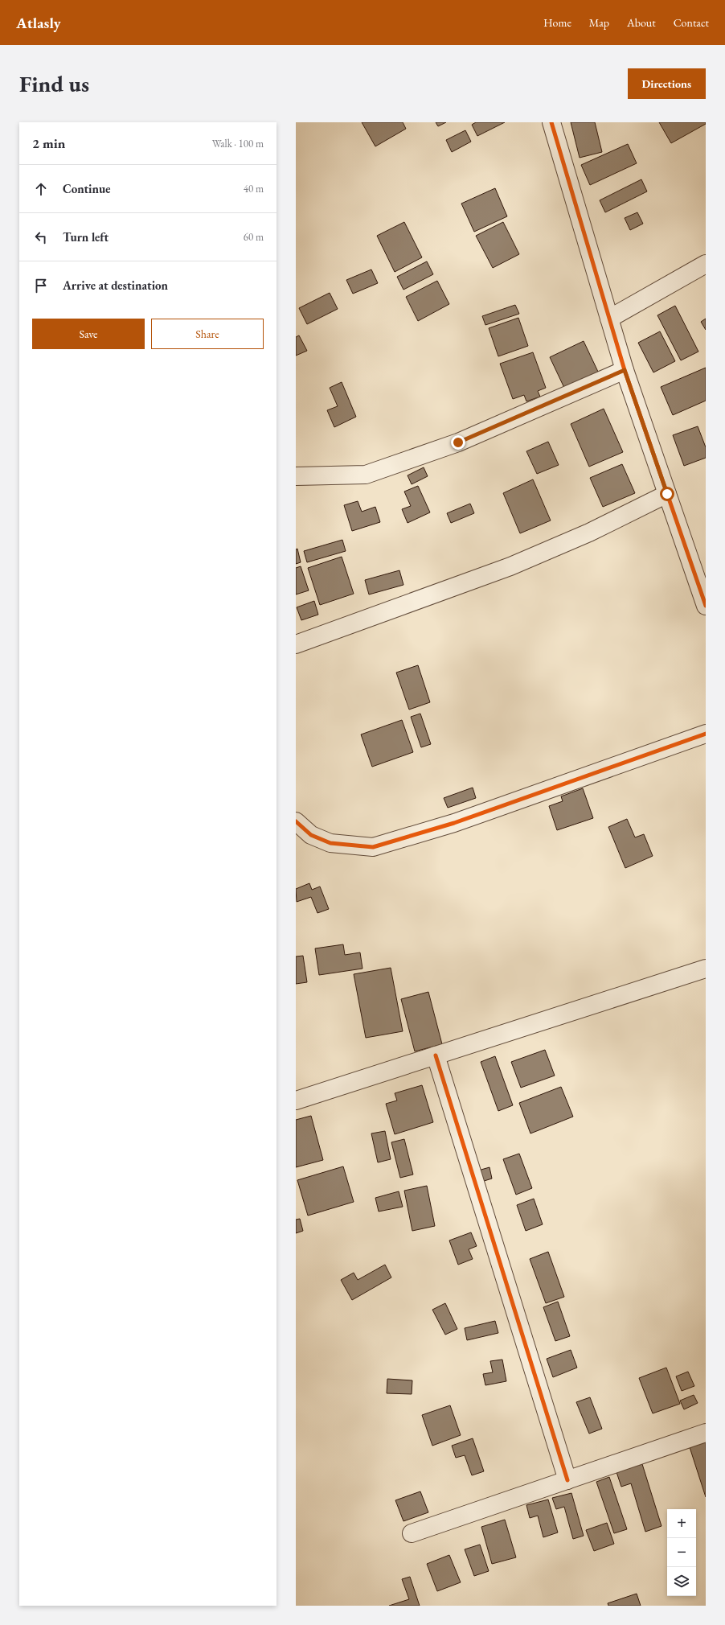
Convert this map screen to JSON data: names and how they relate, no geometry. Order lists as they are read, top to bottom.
{
  "page": {
    "header": "Atlasly",
    "nav": [
      "Home",
      "Map",
      "About",
      "Contact"
    ],
    "buttons": [
      "Directions",
      ["Save", "Share"]
    ],
    "title": "Find us",
    "heading": ["2 min", "Walk · 100 m"],
    "list": [
      ["Continue", "40 m"],
      ["Turn left", "60 m"],
      "Arrive at destination"
    ],
    "map_buttons": ["+", "−"]
  }
}
